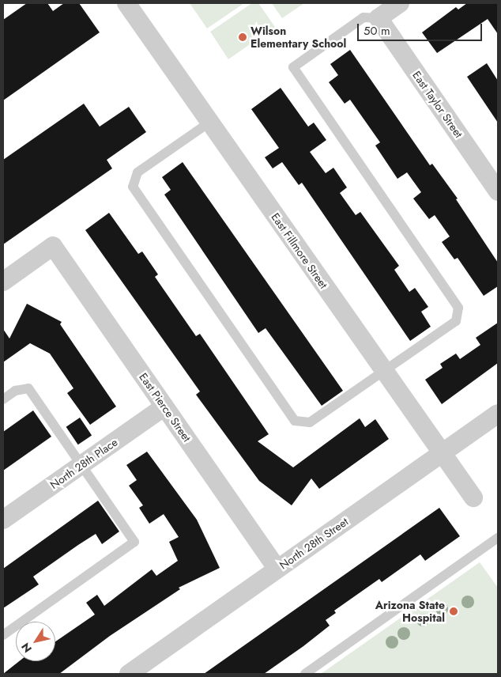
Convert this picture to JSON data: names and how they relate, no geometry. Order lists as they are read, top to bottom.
{
  "streets": {
    "street": [
      "East Taylor Street",
      "East Fillmore Street",
      "East Pierce Street",
      "North 28th Place",
      "North 28th Street"
    ]
  },
  "crossings": [
    ["East Fillmore Street", "North 28th Street"],
    ["East Pierce Street", "North 28th Place"],
    ["East Pierce Street", "North 28th Street"]
  ],
  "places": ["Wilson Elementary School", "Arizona State Hospital"],
  "scale_bar": "50 m",
  "north": "bottom left"
}
